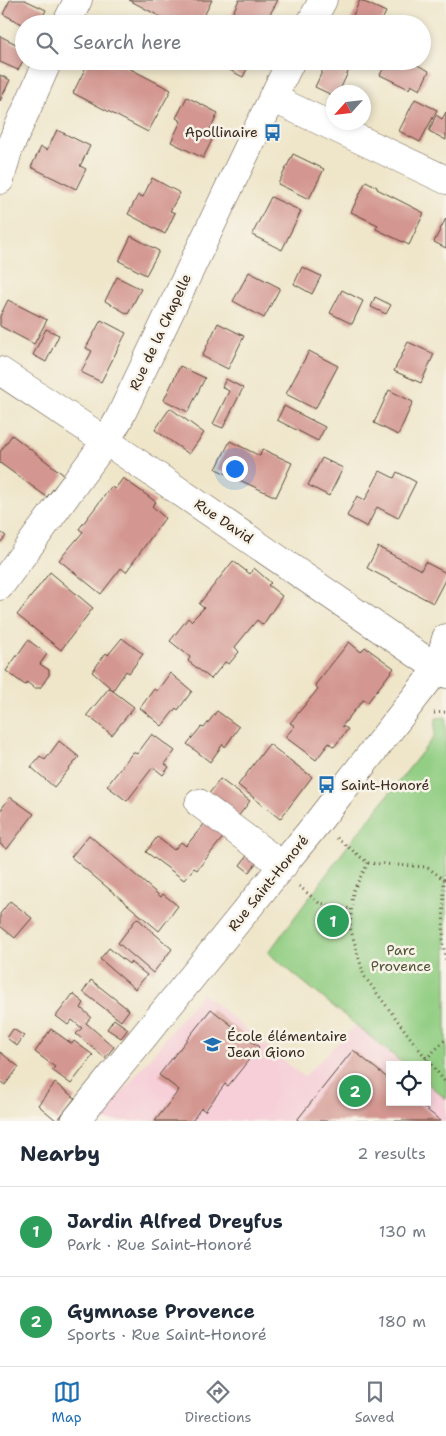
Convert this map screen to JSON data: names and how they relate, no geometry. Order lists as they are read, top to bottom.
{
  "streets": {
    "street": ["Rue de la Chapelle", "Rue David", "Rue Saint-Honoré"]
  },
  "crossings": [
    ["Rue de la Chapelle", "Rue David"],
    ["Rue David", "Rue Saint-Honoré"]
  ],
  "parks": ["Parc Provence"],
  "places": {
    "bus stop": ["Apollinaire", "Saint-Honoré"],
    "school or university": ["École élémentaire Jean Giono"]
  },
  "north": "bottom left",
  "page": {
    "search": "Search here",
    "pins": ["1", "2"],
    "heading": ["Nearby", "2 results"],
    "list": [
      {
        "mark": "1",
        "name": "Jardin Alfred Dreyfus",
        "note": "Park · Rue Saint-Honoré",
        "value": "130 m"
      },
      {
        "mark": "2",
        "name": "Gymnase Provence",
        "note": "Sports · Rue Saint-Honoré",
        "value": "180 m"
      }
    ],
    "nav": ["Map", "Directions", "Saved"]
  }
}
